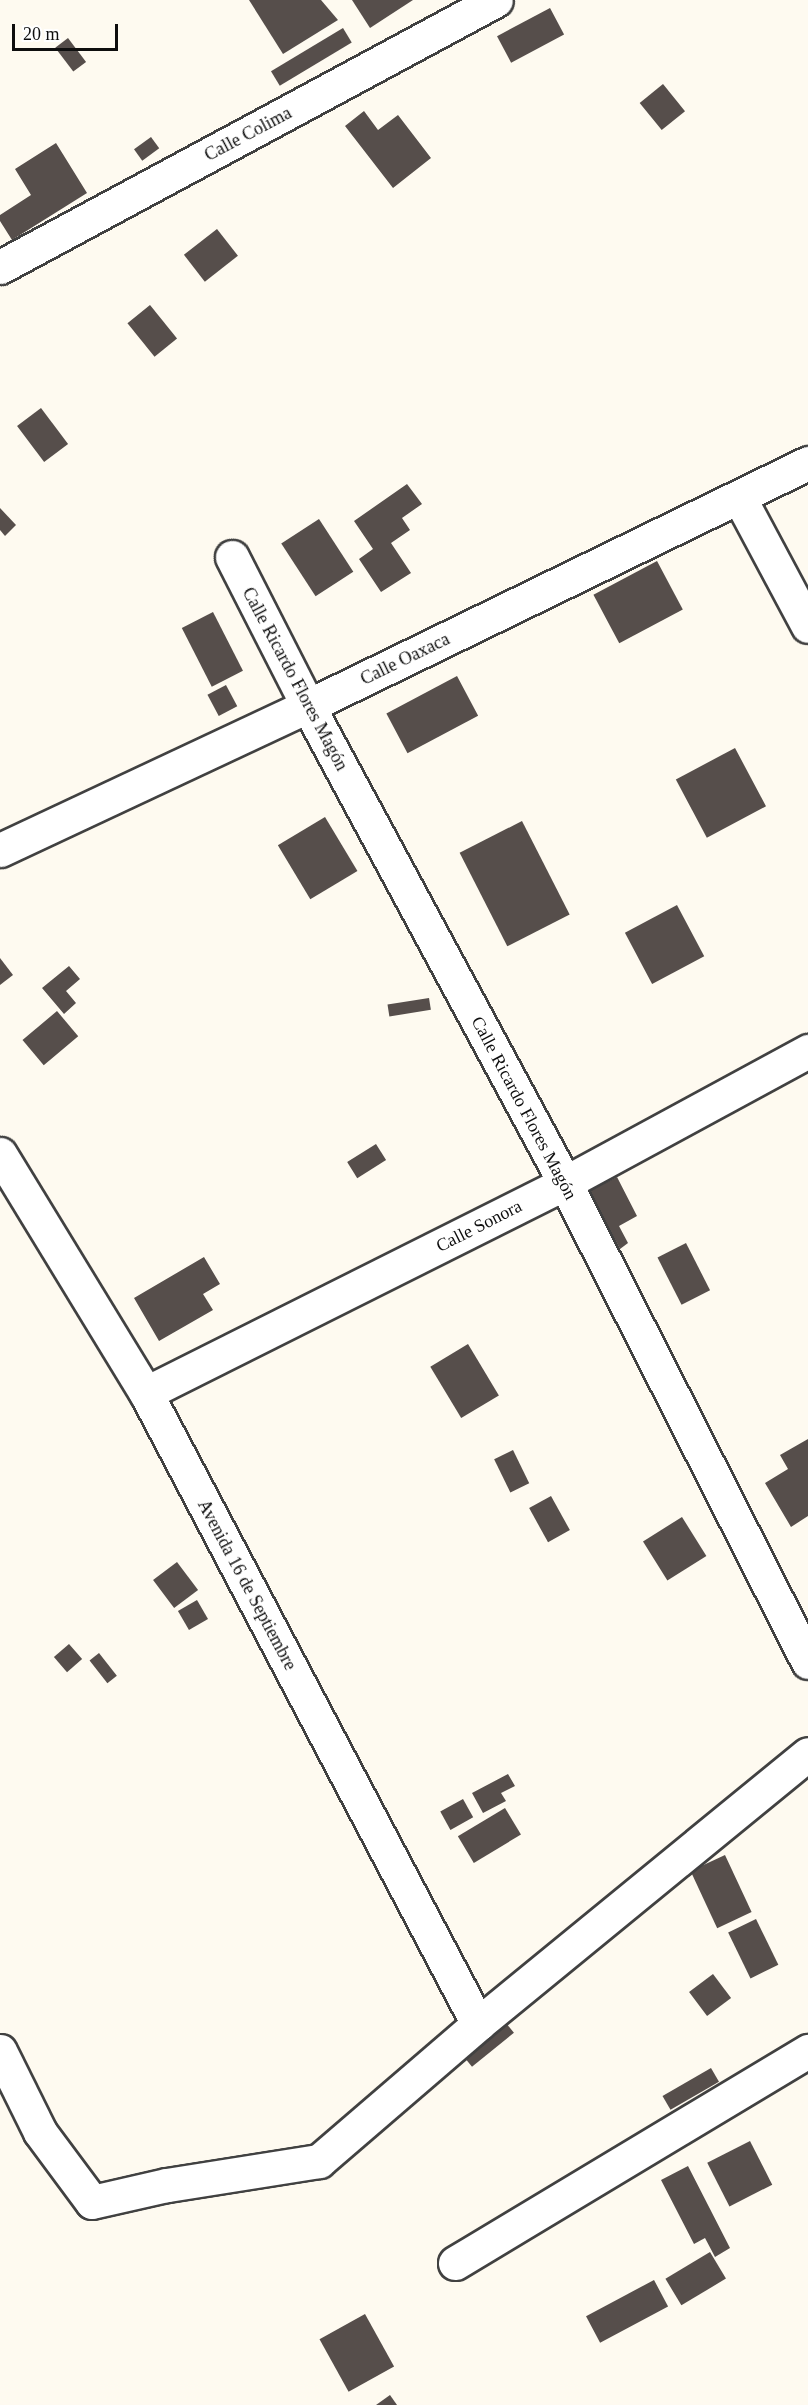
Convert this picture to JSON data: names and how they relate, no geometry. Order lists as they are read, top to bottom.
{
  "streets": {
    "street": [
      "Calle Colima",
      "Calle Oaxaca",
      "Calle Ricardo Flores Magón",
      "Calle Sonora",
      "Avenida 16 de Septiembre"
    ]
  },
  "crossings": [
    ["Calle Oaxaca", "Calle Ricardo Flores Magón"],
    ["Calle Ricardo Flores Magón", "Calle Sonora"],
    ["Calle Sonora", "Avenida 16 de Septiembre"]
  ],
  "scale_bar": "20 m"
}
